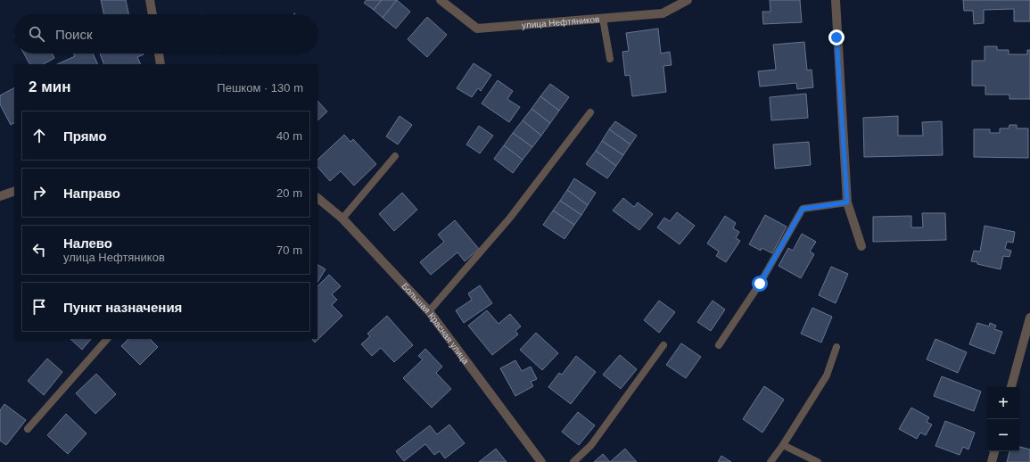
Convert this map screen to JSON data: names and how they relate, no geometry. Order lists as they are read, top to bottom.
{
  "streets": {
    "street": ["улица Нефтяников", "Большая Красная улица"]
  },
  "page": {
    "search": "Поиск",
    "heading": ["2 мин", "Пешком · 130 m"],
    "list": [
      ["Прямо", "40 m"],
      ["Направо", "20 m"],
      ["Налево", "улица Нефтяников", "70 m"],
      "Пункт назначения"
    ],
    "map_buttons": ["+", "−"]
  }
}
